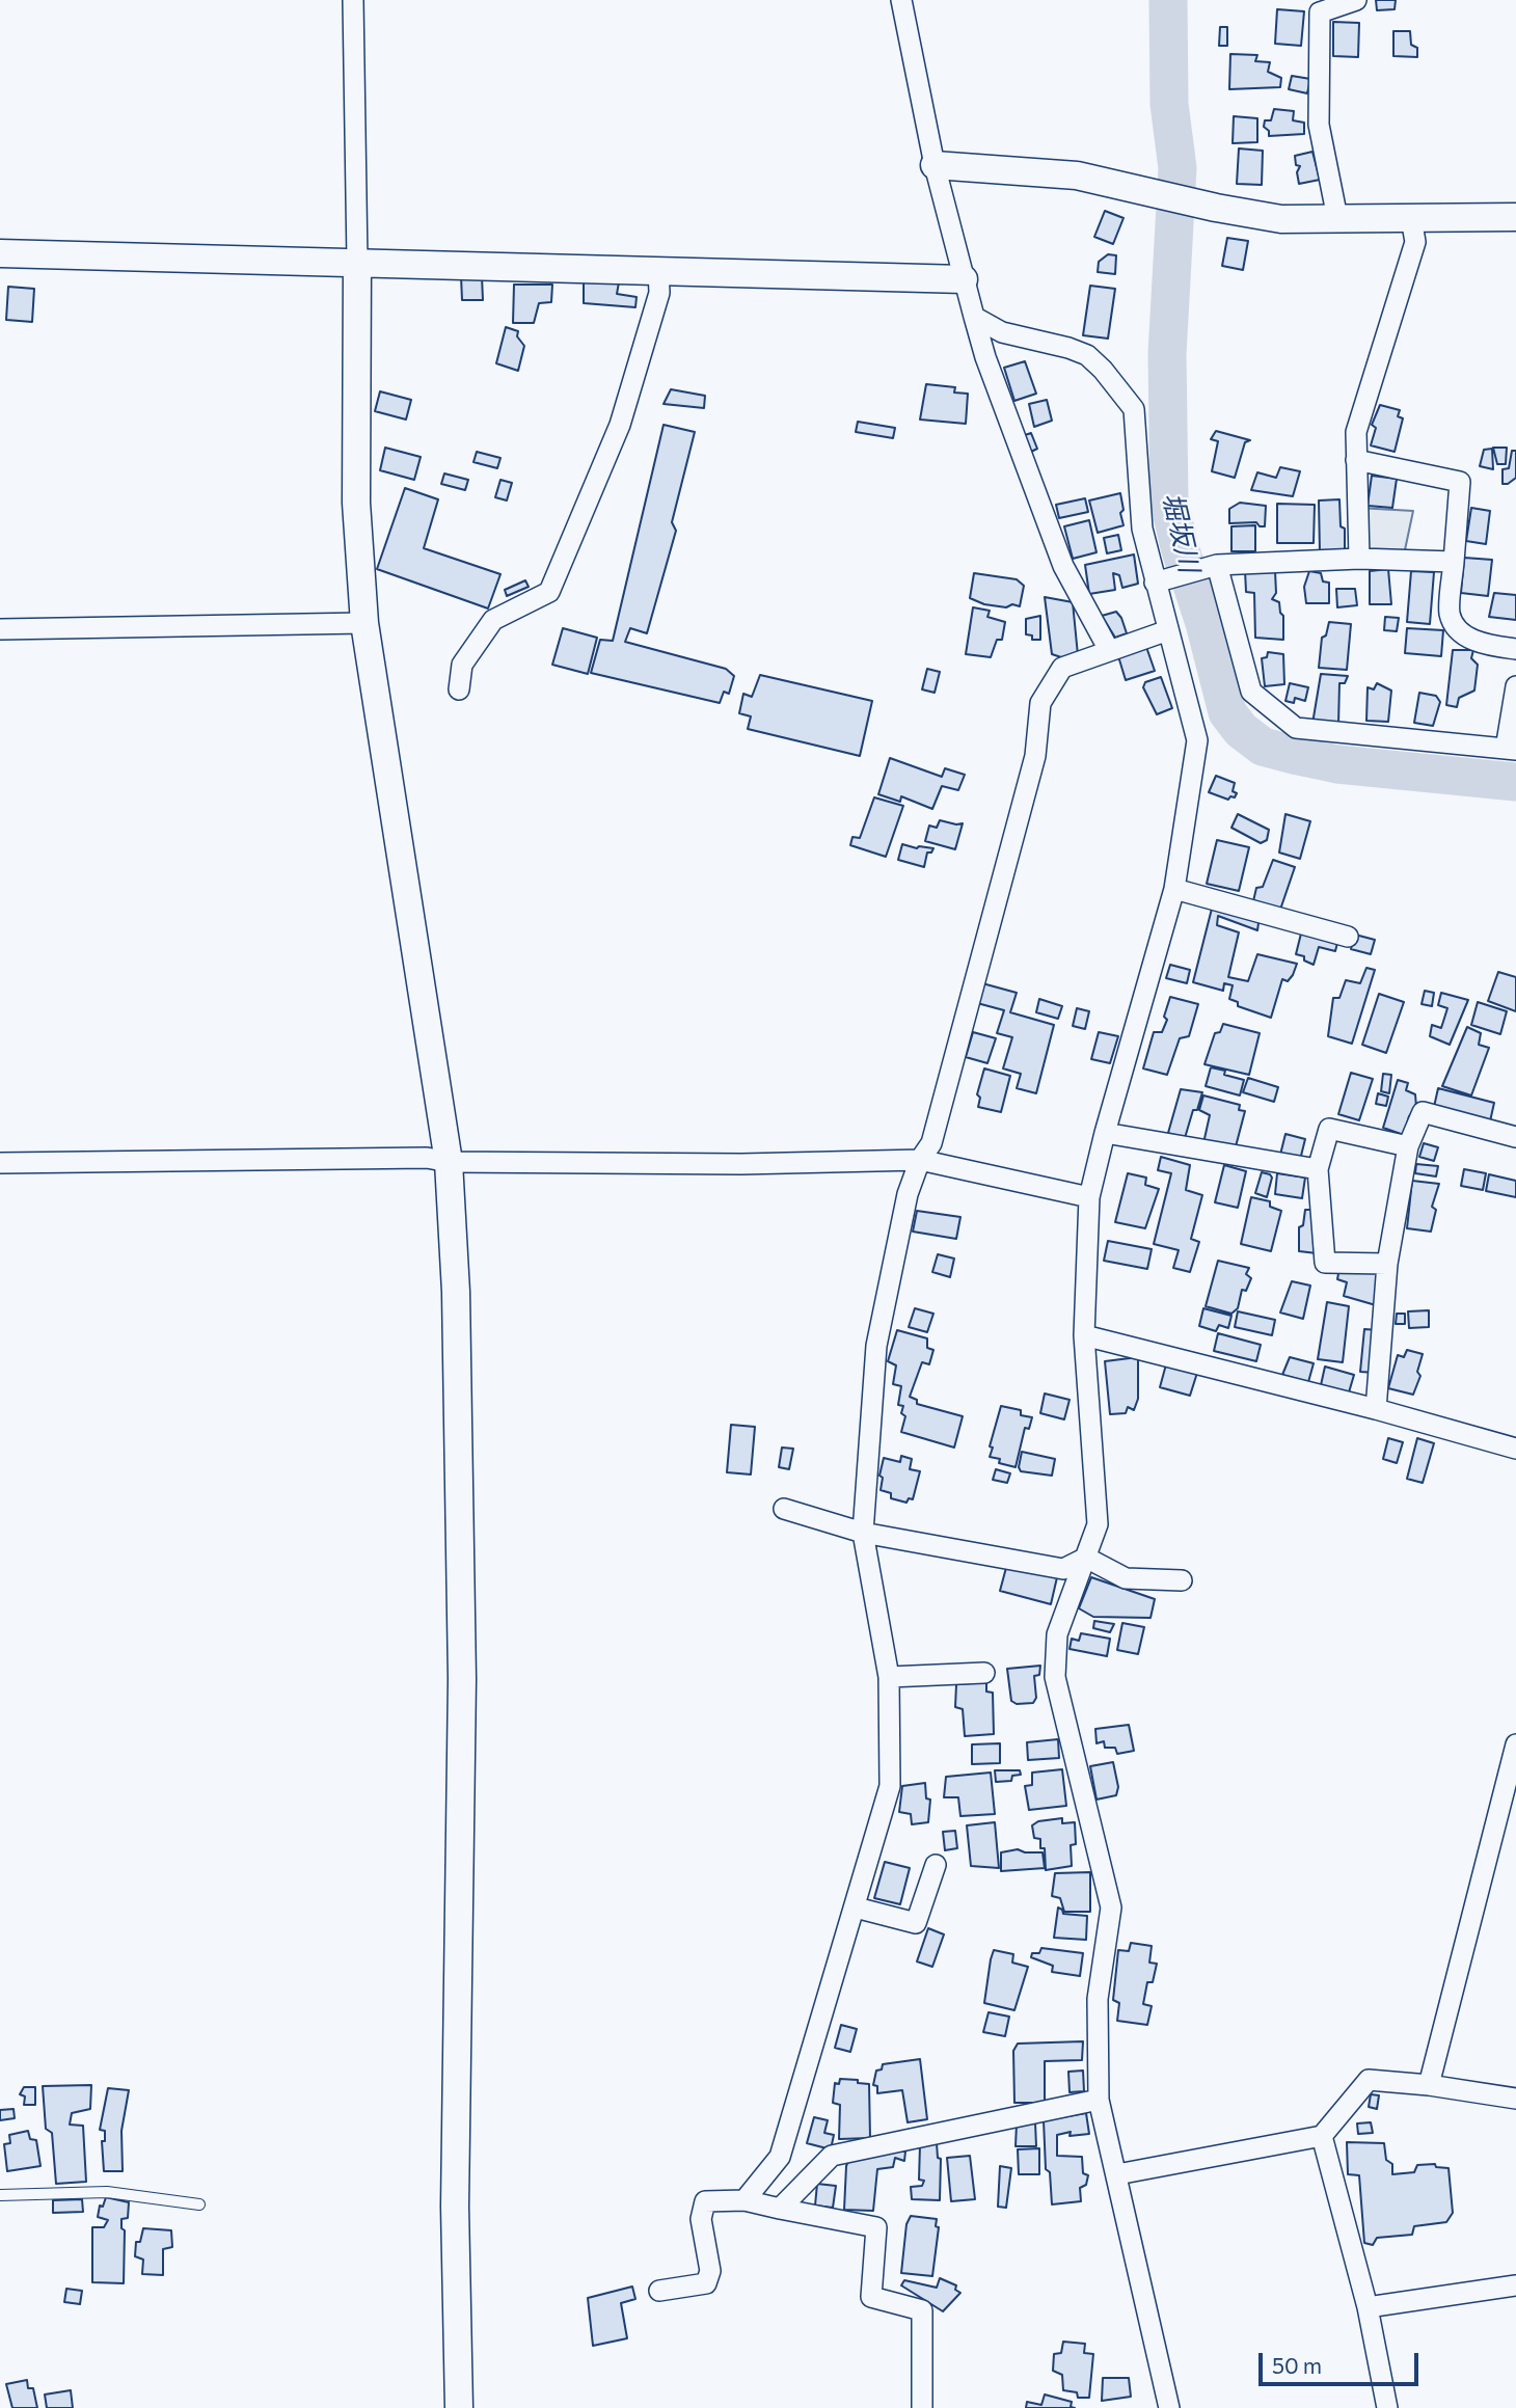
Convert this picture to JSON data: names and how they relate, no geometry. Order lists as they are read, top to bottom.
{
  "water": ["堀坂川"],
  "scale_bar": "50 m"
}
